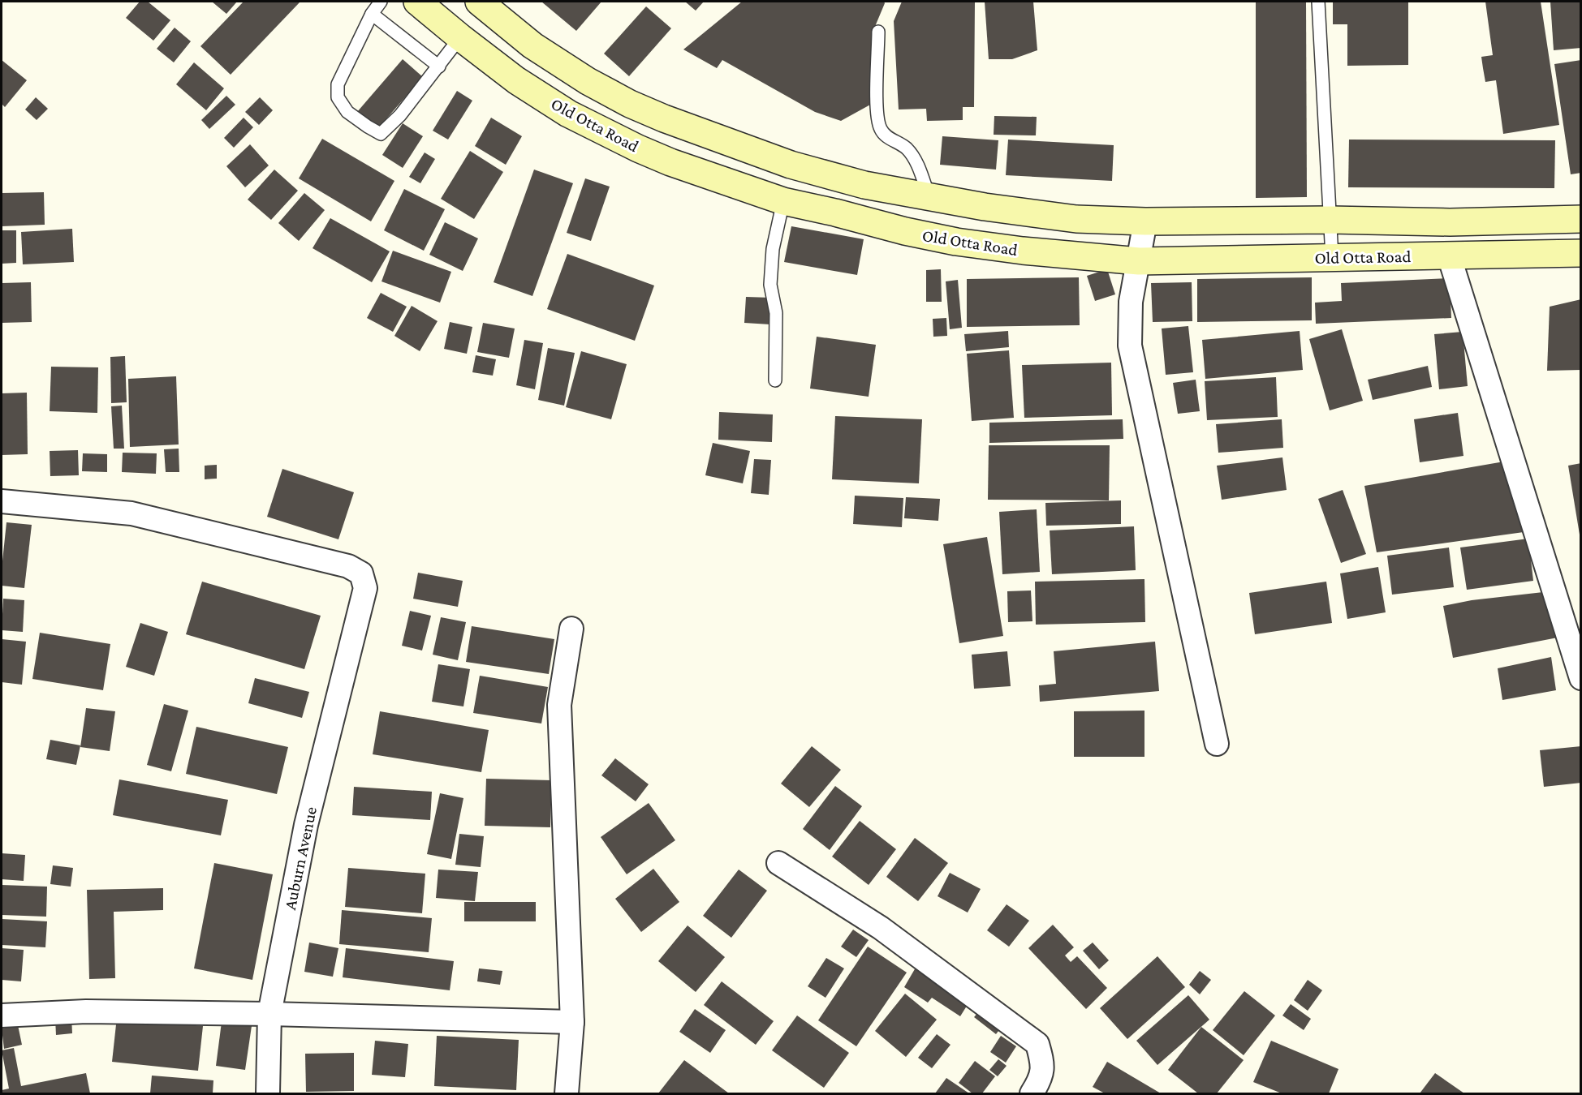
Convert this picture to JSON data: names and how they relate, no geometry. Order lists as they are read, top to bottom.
{
  "streets": {
    "main road": ["Old Otta Road"],
    "street": ["Auburn Avenue"]
  }
}
